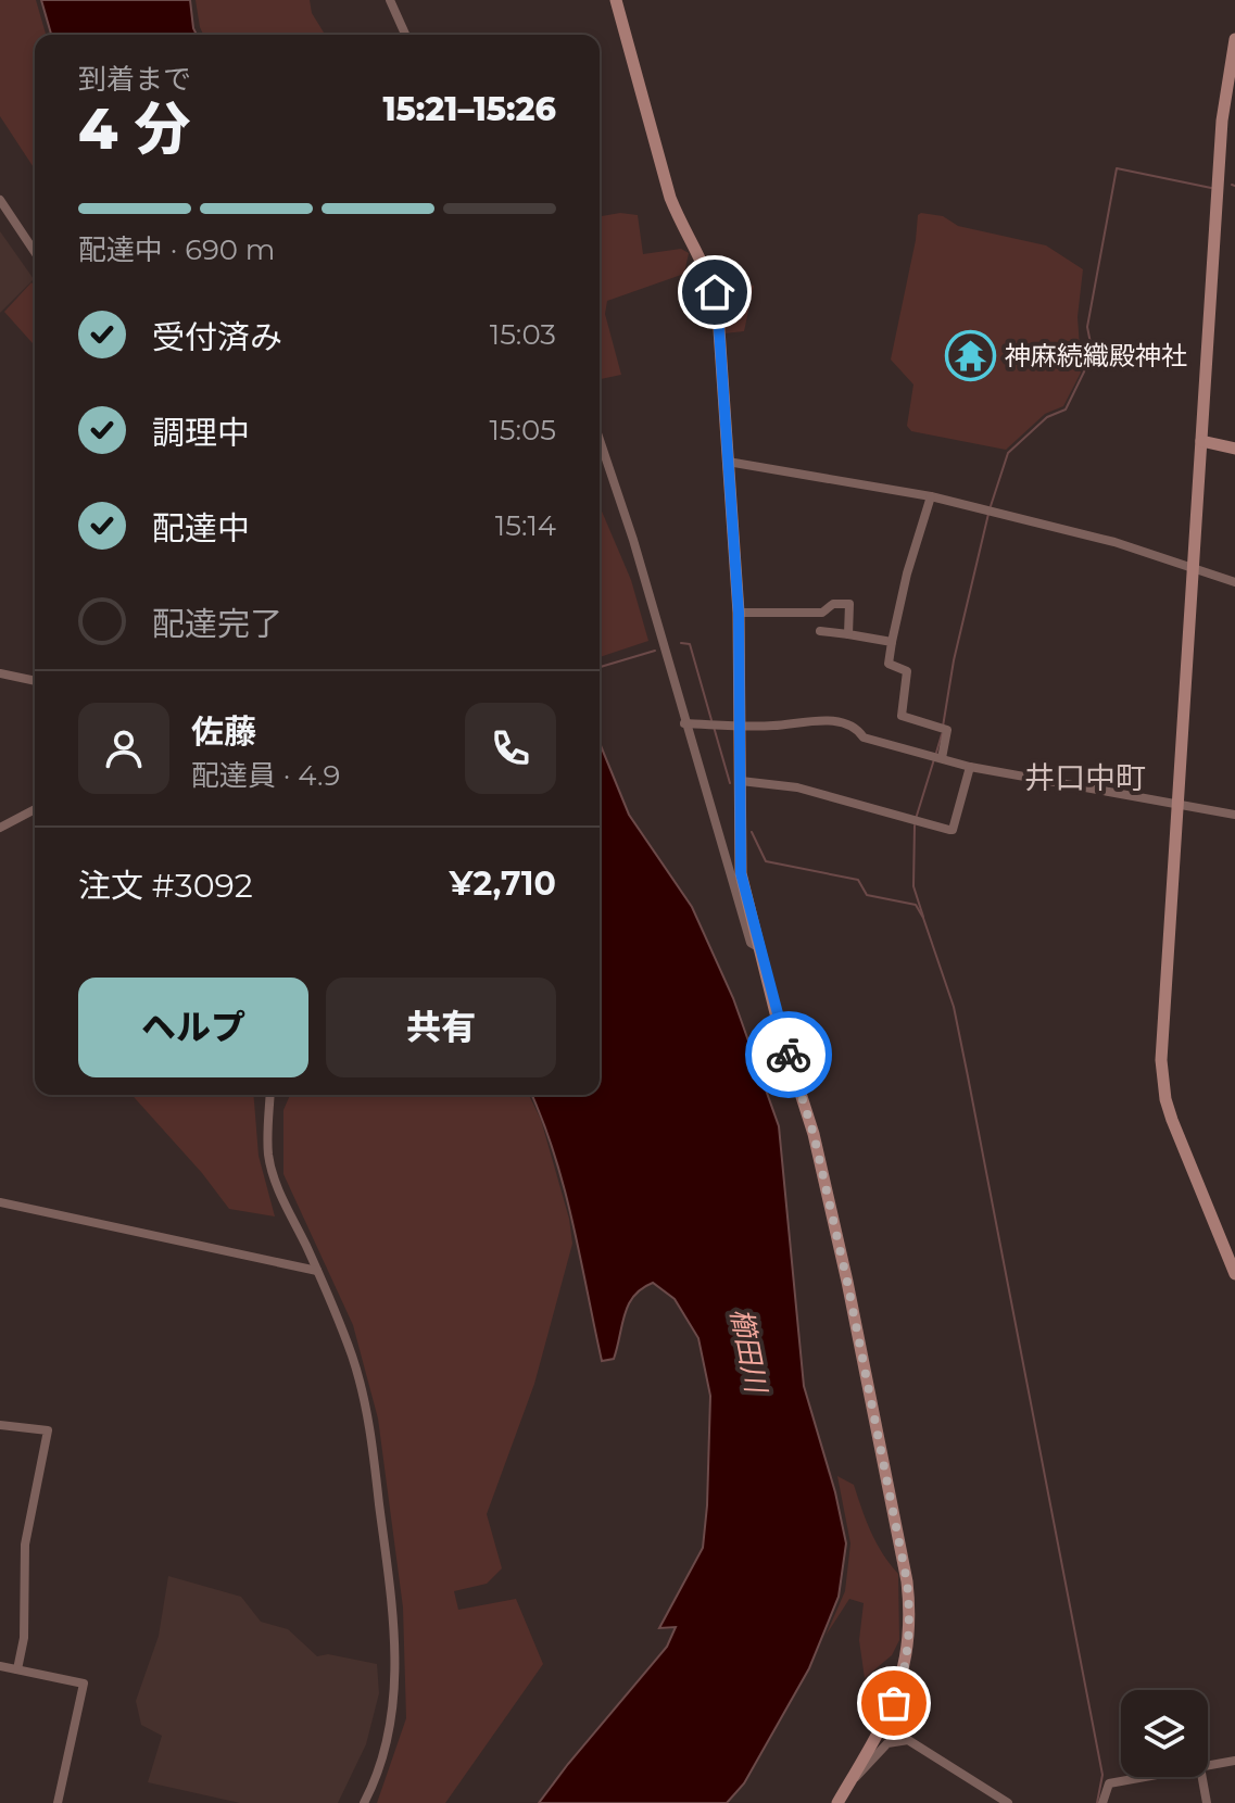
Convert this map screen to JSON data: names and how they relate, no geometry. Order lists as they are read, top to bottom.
{
  "districts": ["井口中町"],
  "water": ["櫛田川"],
  "places": {
    "temple": ["神麻続織殿神社"]
  },
  "page": {
    "heading": ["4 分", "到着まで", "15:21–15:26"],
    "panel": [
      "佐藤",
      "配達員 · 4.9",
      "注文 #3092",
      "¥2,710"
    ],
    "bar": "配達中 · 690 m",
    "list": [
      ["受付済み", "15:03"],
      ["調理中", "15:05"],
      ["配達中", "15:14"],
      "配達完了"
    ],
    "buttons": ["ヘルプ", "共有"]
  }
}
